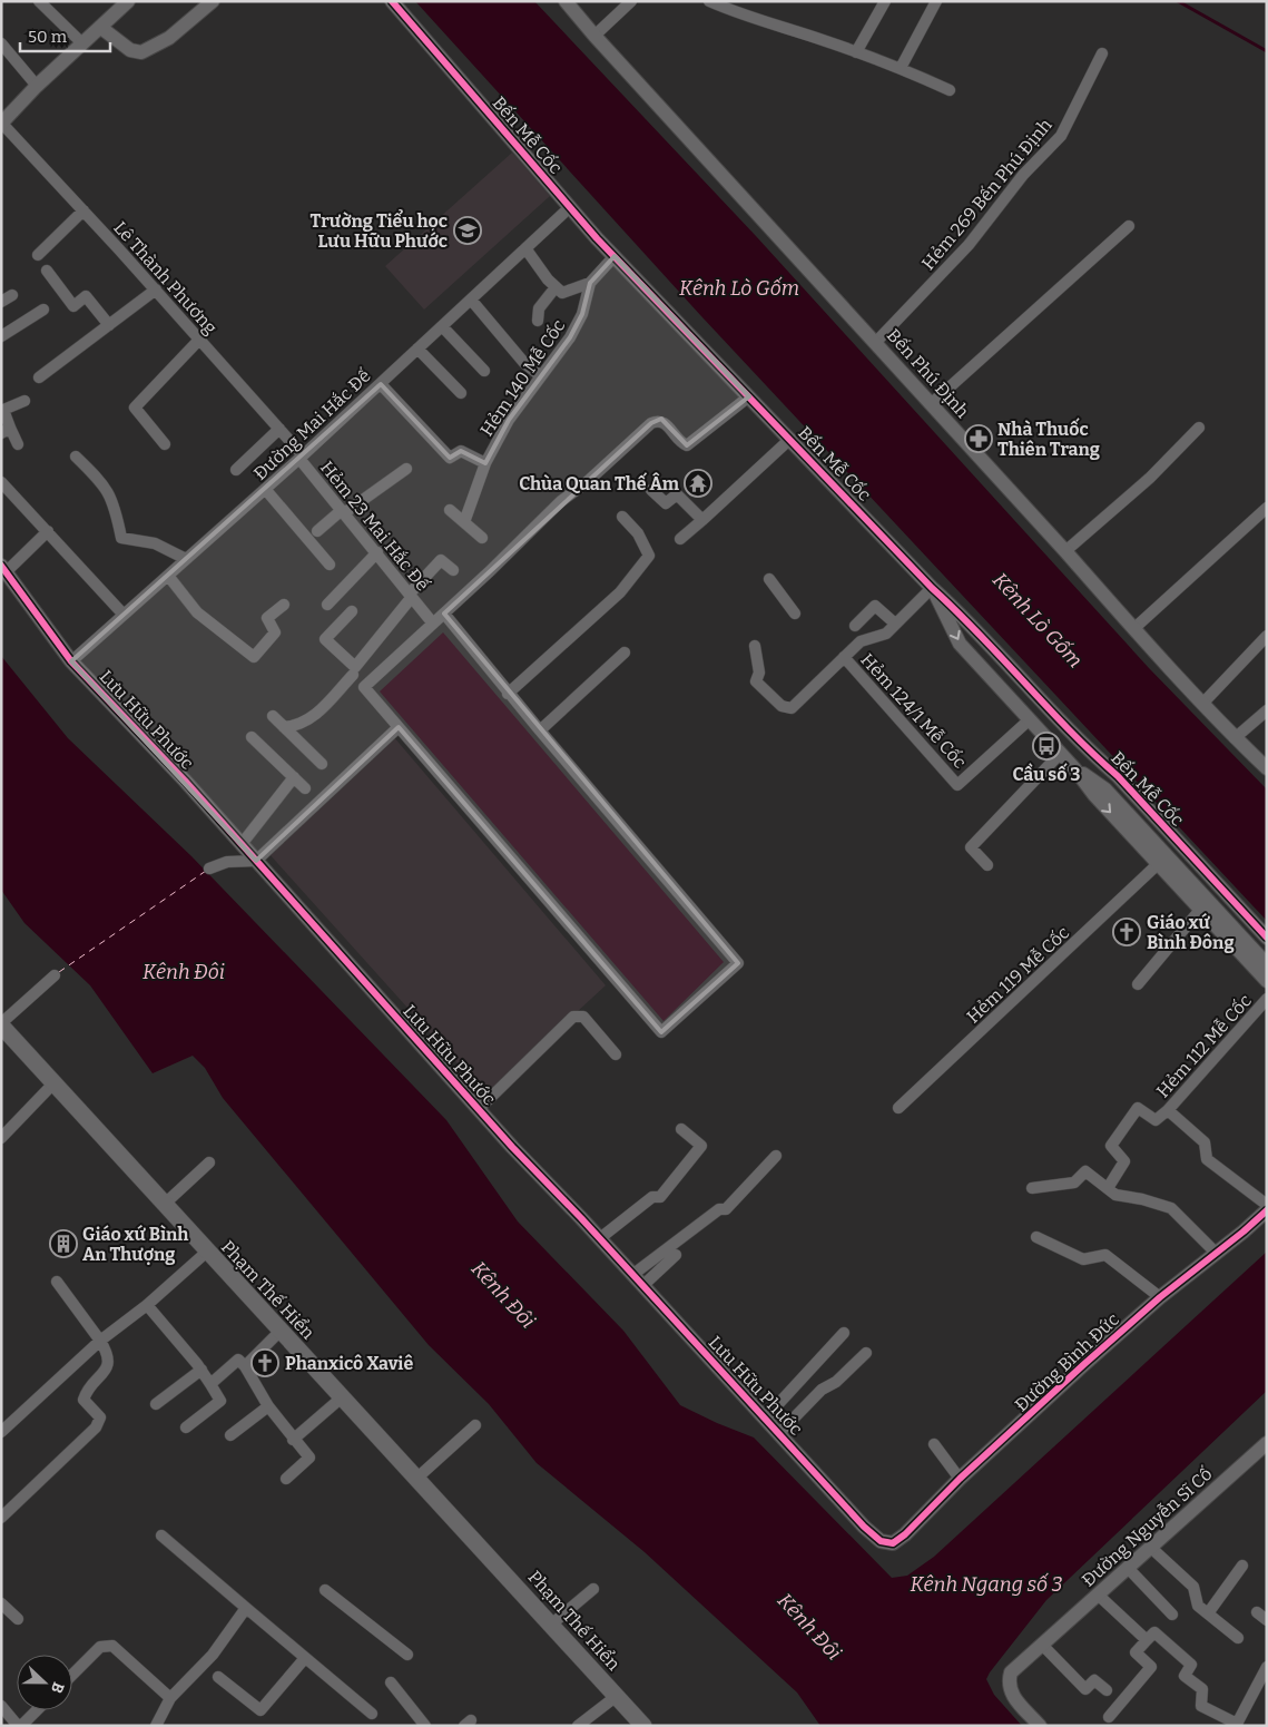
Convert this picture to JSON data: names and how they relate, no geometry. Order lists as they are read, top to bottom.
{
  "streets": {
    "main road": ["Phạm Thế Hiển"],
    "street": [
      "Bến Mễ Cốc",
      "Hẻm 269 Bến Phú Định",
      "Lê Thành Phương",
      "Bến Phú Định",
      "Hẻm 140 Mễ Cốc",
      "Đường Mai Hắc Đế",
      "Hẻm 23 Mai Hắc Đế",
      "Hẻm 124/1 Mễ Cốc",
      "Lưu Hữu Phước",
      "Hẻm 119 Mễ Cốc",
      "Hẻm 112 Mễ Cốc",
      "Đường Bình Đức",
      "Đường Nguyễn Sĩ Cố"
    ]
  },
  "crossings": [
    ["Bến Mễ Cốc", "Hẻm 140 Mễ Cốc"],
    ["Bến Mễ Cốc", "Đường Mai Hắc Đế"],
    ["Bến Mễ Cốc", "Hẻm 124/1 Mễ Cốc"],
    ["Bến Mễ Cốc", "Hẻm 119 Mễ Cốc"],
    ["Hẻm 269 Bến Phú Định", "Bến Phú Định"],
    ["Lê Thành Phương", "Đường Mai Hắc Đế"],
    ["Lê Thành Phương", "Hẻm 23 Mai Hắc Đế"],
    ["Đường Mai Hắc Đế", "Hẻm 23 Mai Hắc Đế"],
    ["Đường Mai Hắc Đế", "Lưu Hữu Phước"],
    ["Lưu Hữu Phước", "Đường Bình Đức"]
  ],
  "water": ["Kênh Lò Gốm", "Kênh Đôi", "Kênh Ngang số 3"],
  "places": {
    "school or university": ["Trường Tiểu học Lưu Hữu Phước"],
    "pharmacy": ["Nhà Thuốc Thiên Trang"],
    "temple": ["Chùa Quan Thế Âm"],
    "bus stop": ["Cầu số 3"],
    "church": ["Giáo xứ Bình Đông", "Phanxicô Xaviê"],
    "building": ["Giáo xứ Bình An Thượng"]
  },
  "scale_bar": "50 m",
  "north": "right"
}
